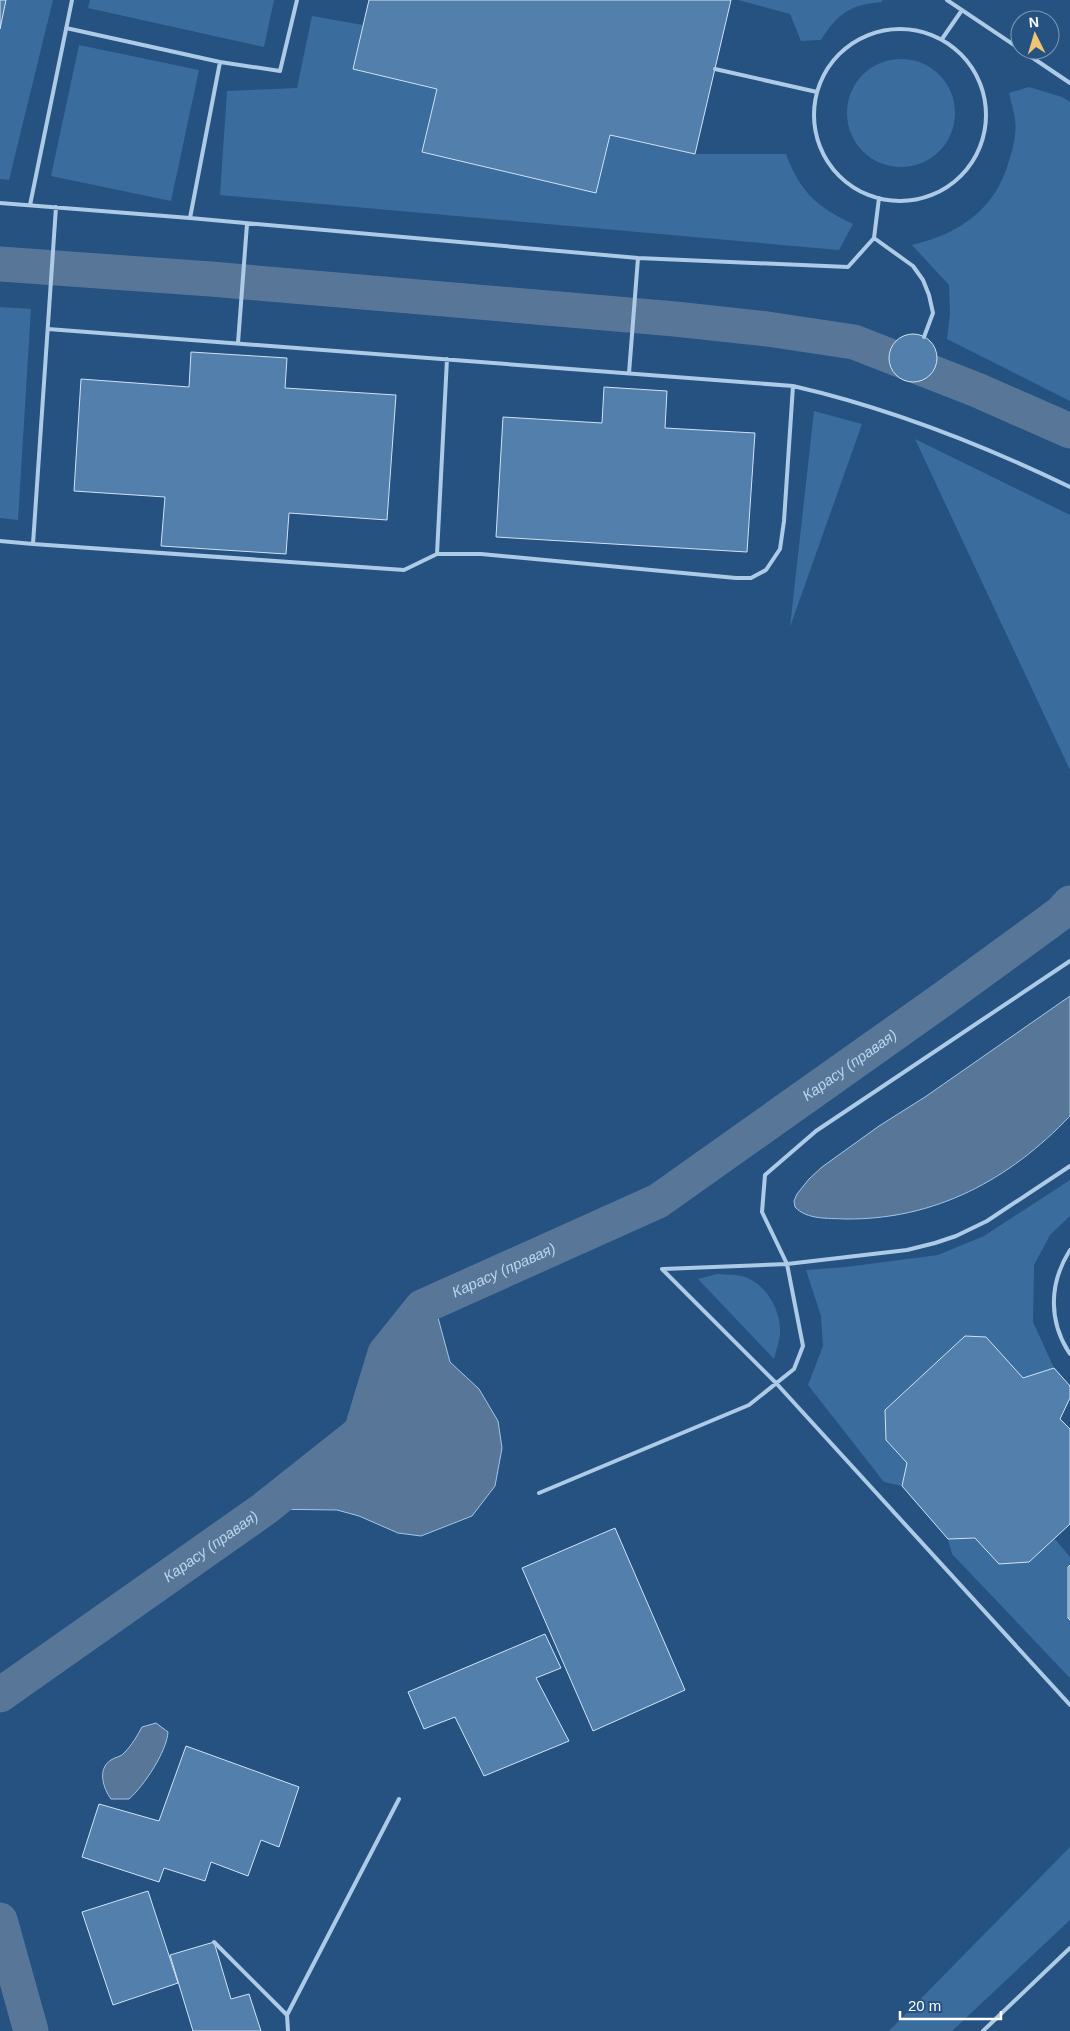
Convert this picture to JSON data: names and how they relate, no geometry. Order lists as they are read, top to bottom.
{
  "water": ["Карасу (правая)"],
  "scale_bar": "20 m",
  "north": "top"
}
